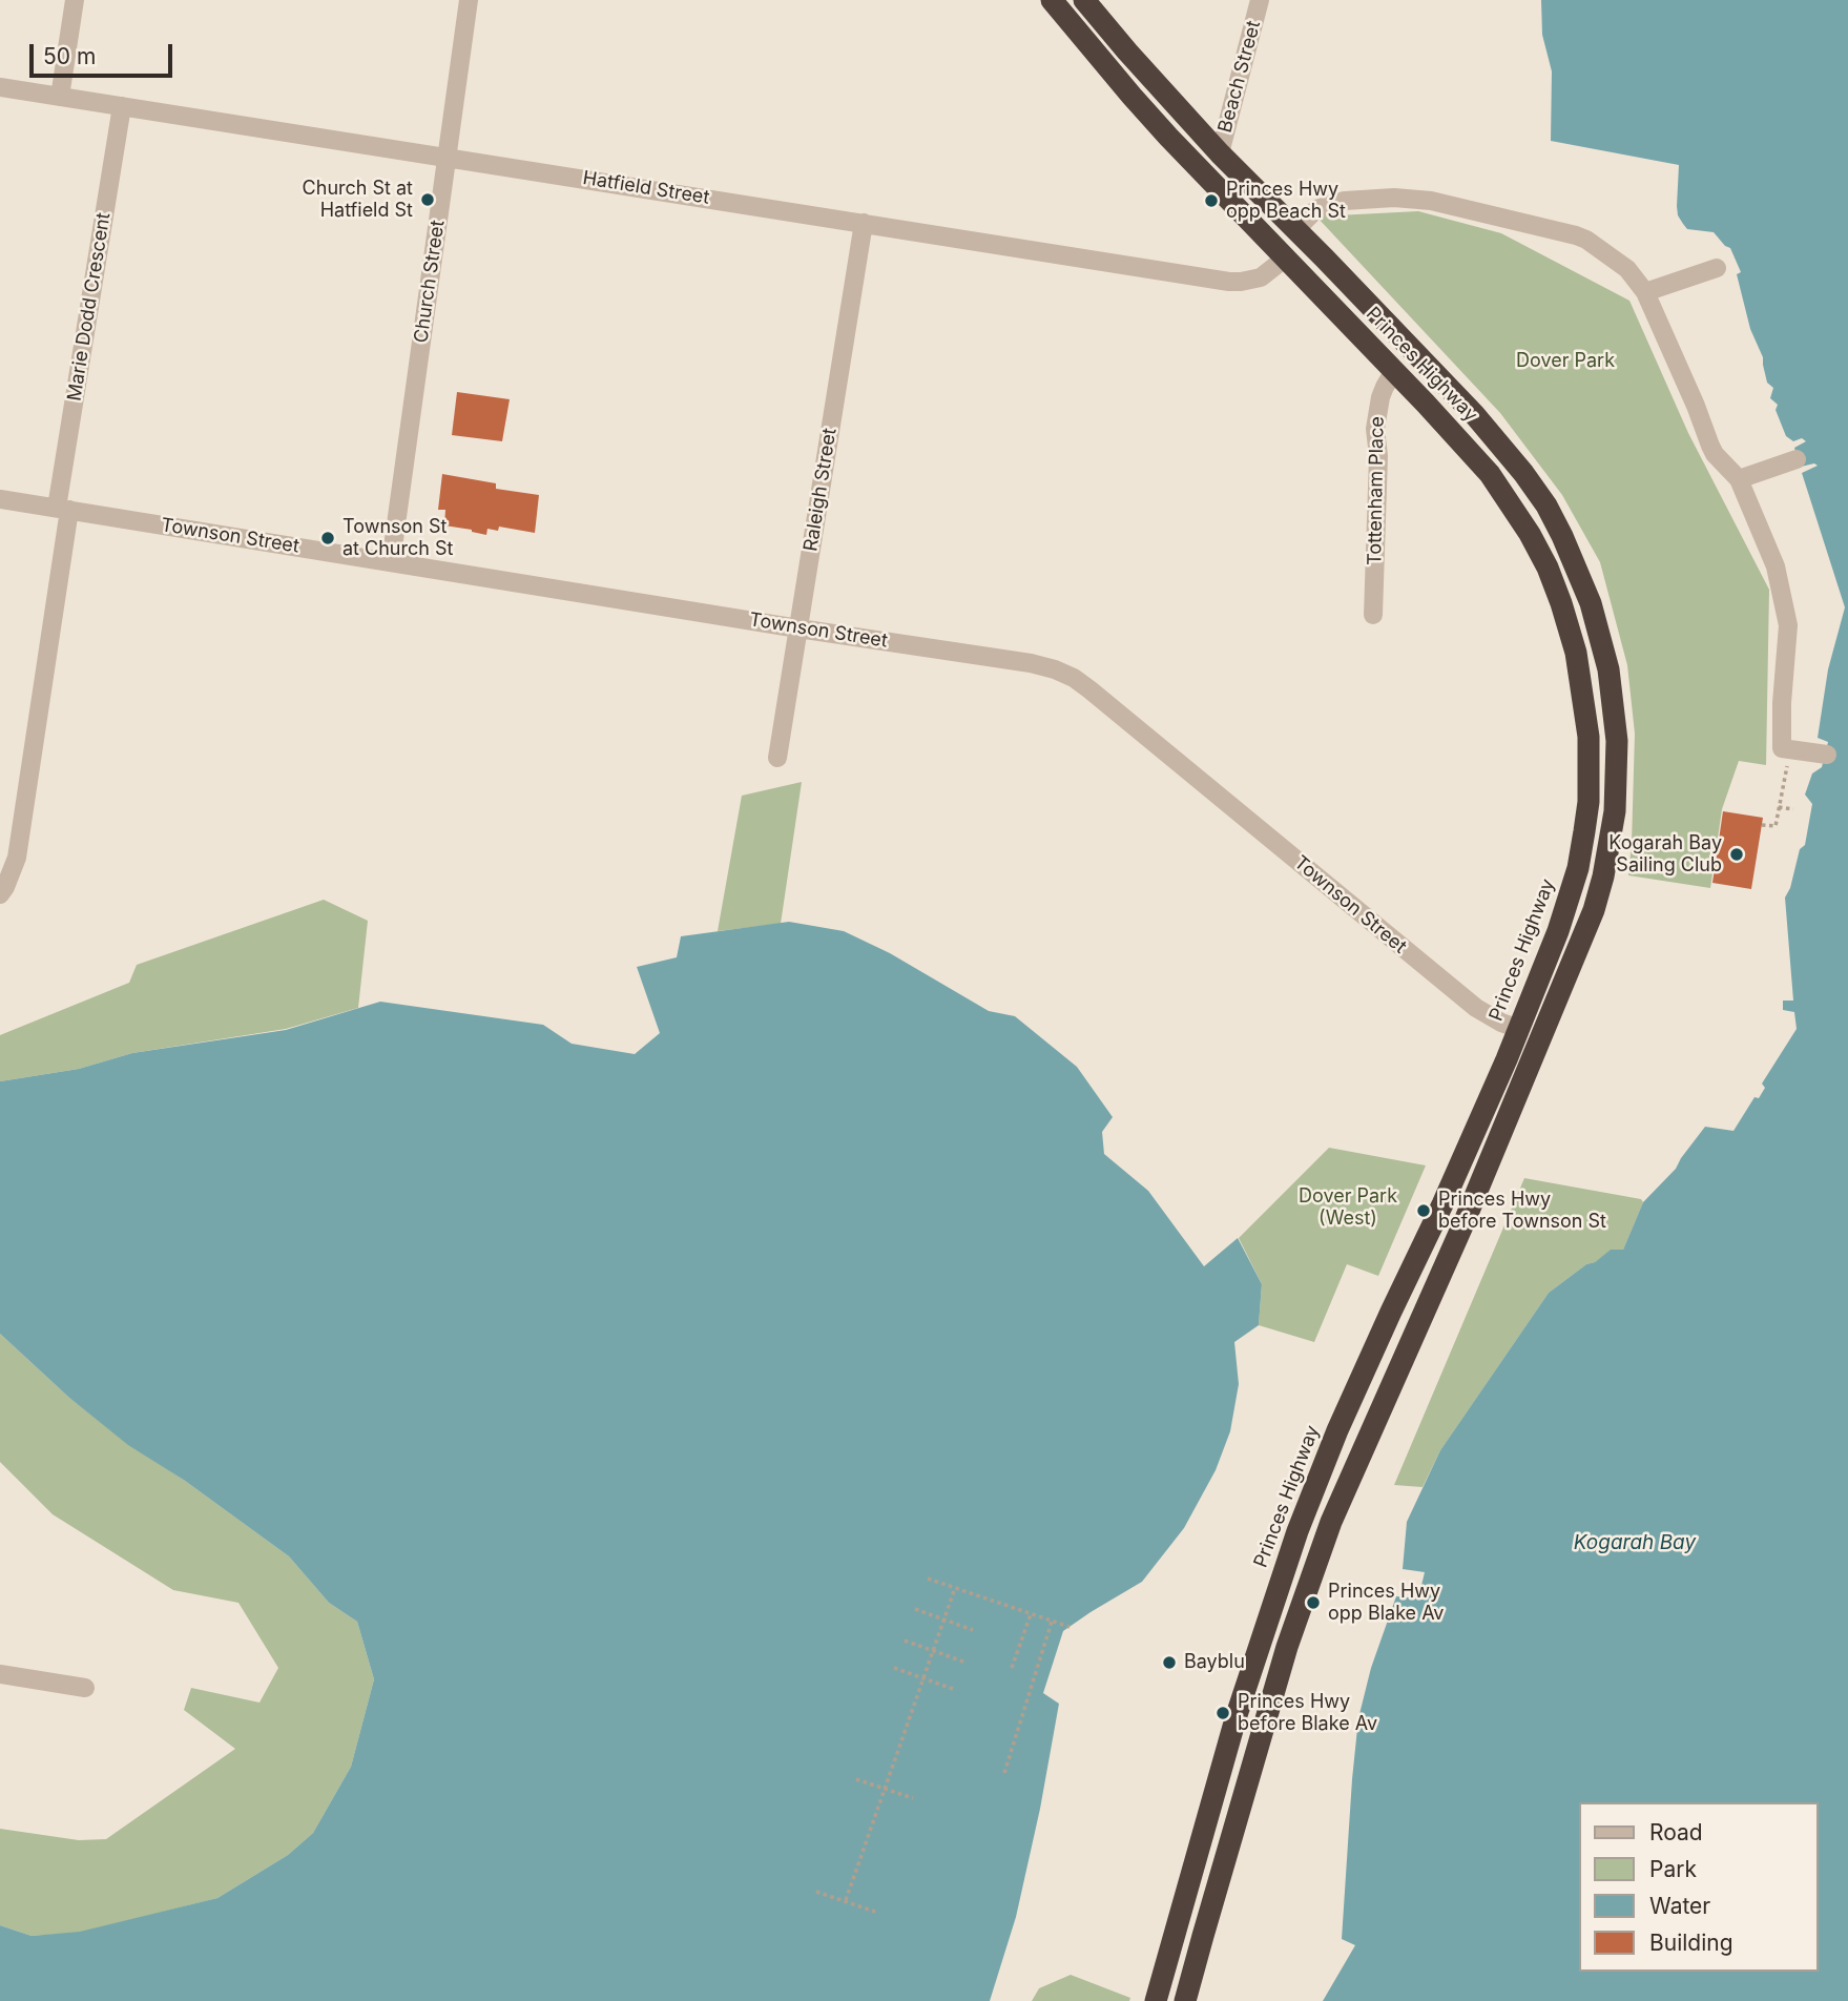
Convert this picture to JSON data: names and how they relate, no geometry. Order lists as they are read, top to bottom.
{
  "streets": {
    "highway": ["Princes Highway"],
    "street": [
      "Beach Street",
      "Hatfield Street",
      "Church Street",
      "Marie Dodd Crescent",
      "Raleigh Street",
      "Tottenham Place",
      "Townson Street"
    ]
  },
  "crossings": [
    ["Beach Street", "Princes Highway"],
    ["Hatfield Street", "Church Street"],
    ["Hatfield Street", "Marie Dodd Crescent"],
    ["Hatfield Street", "Princes Highway"],
    ["Hatfield Street", "Raleigh Street"],
    ["Church Street", "Townson Street"],
    ["Marie Dodd Crescent", "Townson Street"],
    ["Princes Highway", "Tottenham Place"],
    ["Princes Highway", "Townson Street"],
    ["Raleigh Street", "Townson Street"]
  ],
  "water": ["Kogarah Bay"],
  "parks": ["Dover Park", "Dover Park (West)"],
  "places": [
    "Church St at Hatfield St",
    "Princes Hwy opp Beach St",
    "Townson St at Church St",
    "Kogarah Bay Sailing Club",
    "Princes Hwy before Townson St",
    "Princes Hwy opp Blake Av",
    "Bayblu",
    "Princes Hwy before Blake Av"
  ],
  "legend": [
    "Road",
    "Park",
    "Water",
    "Building"
  ],
  "scale_bar": "50 m"
}
